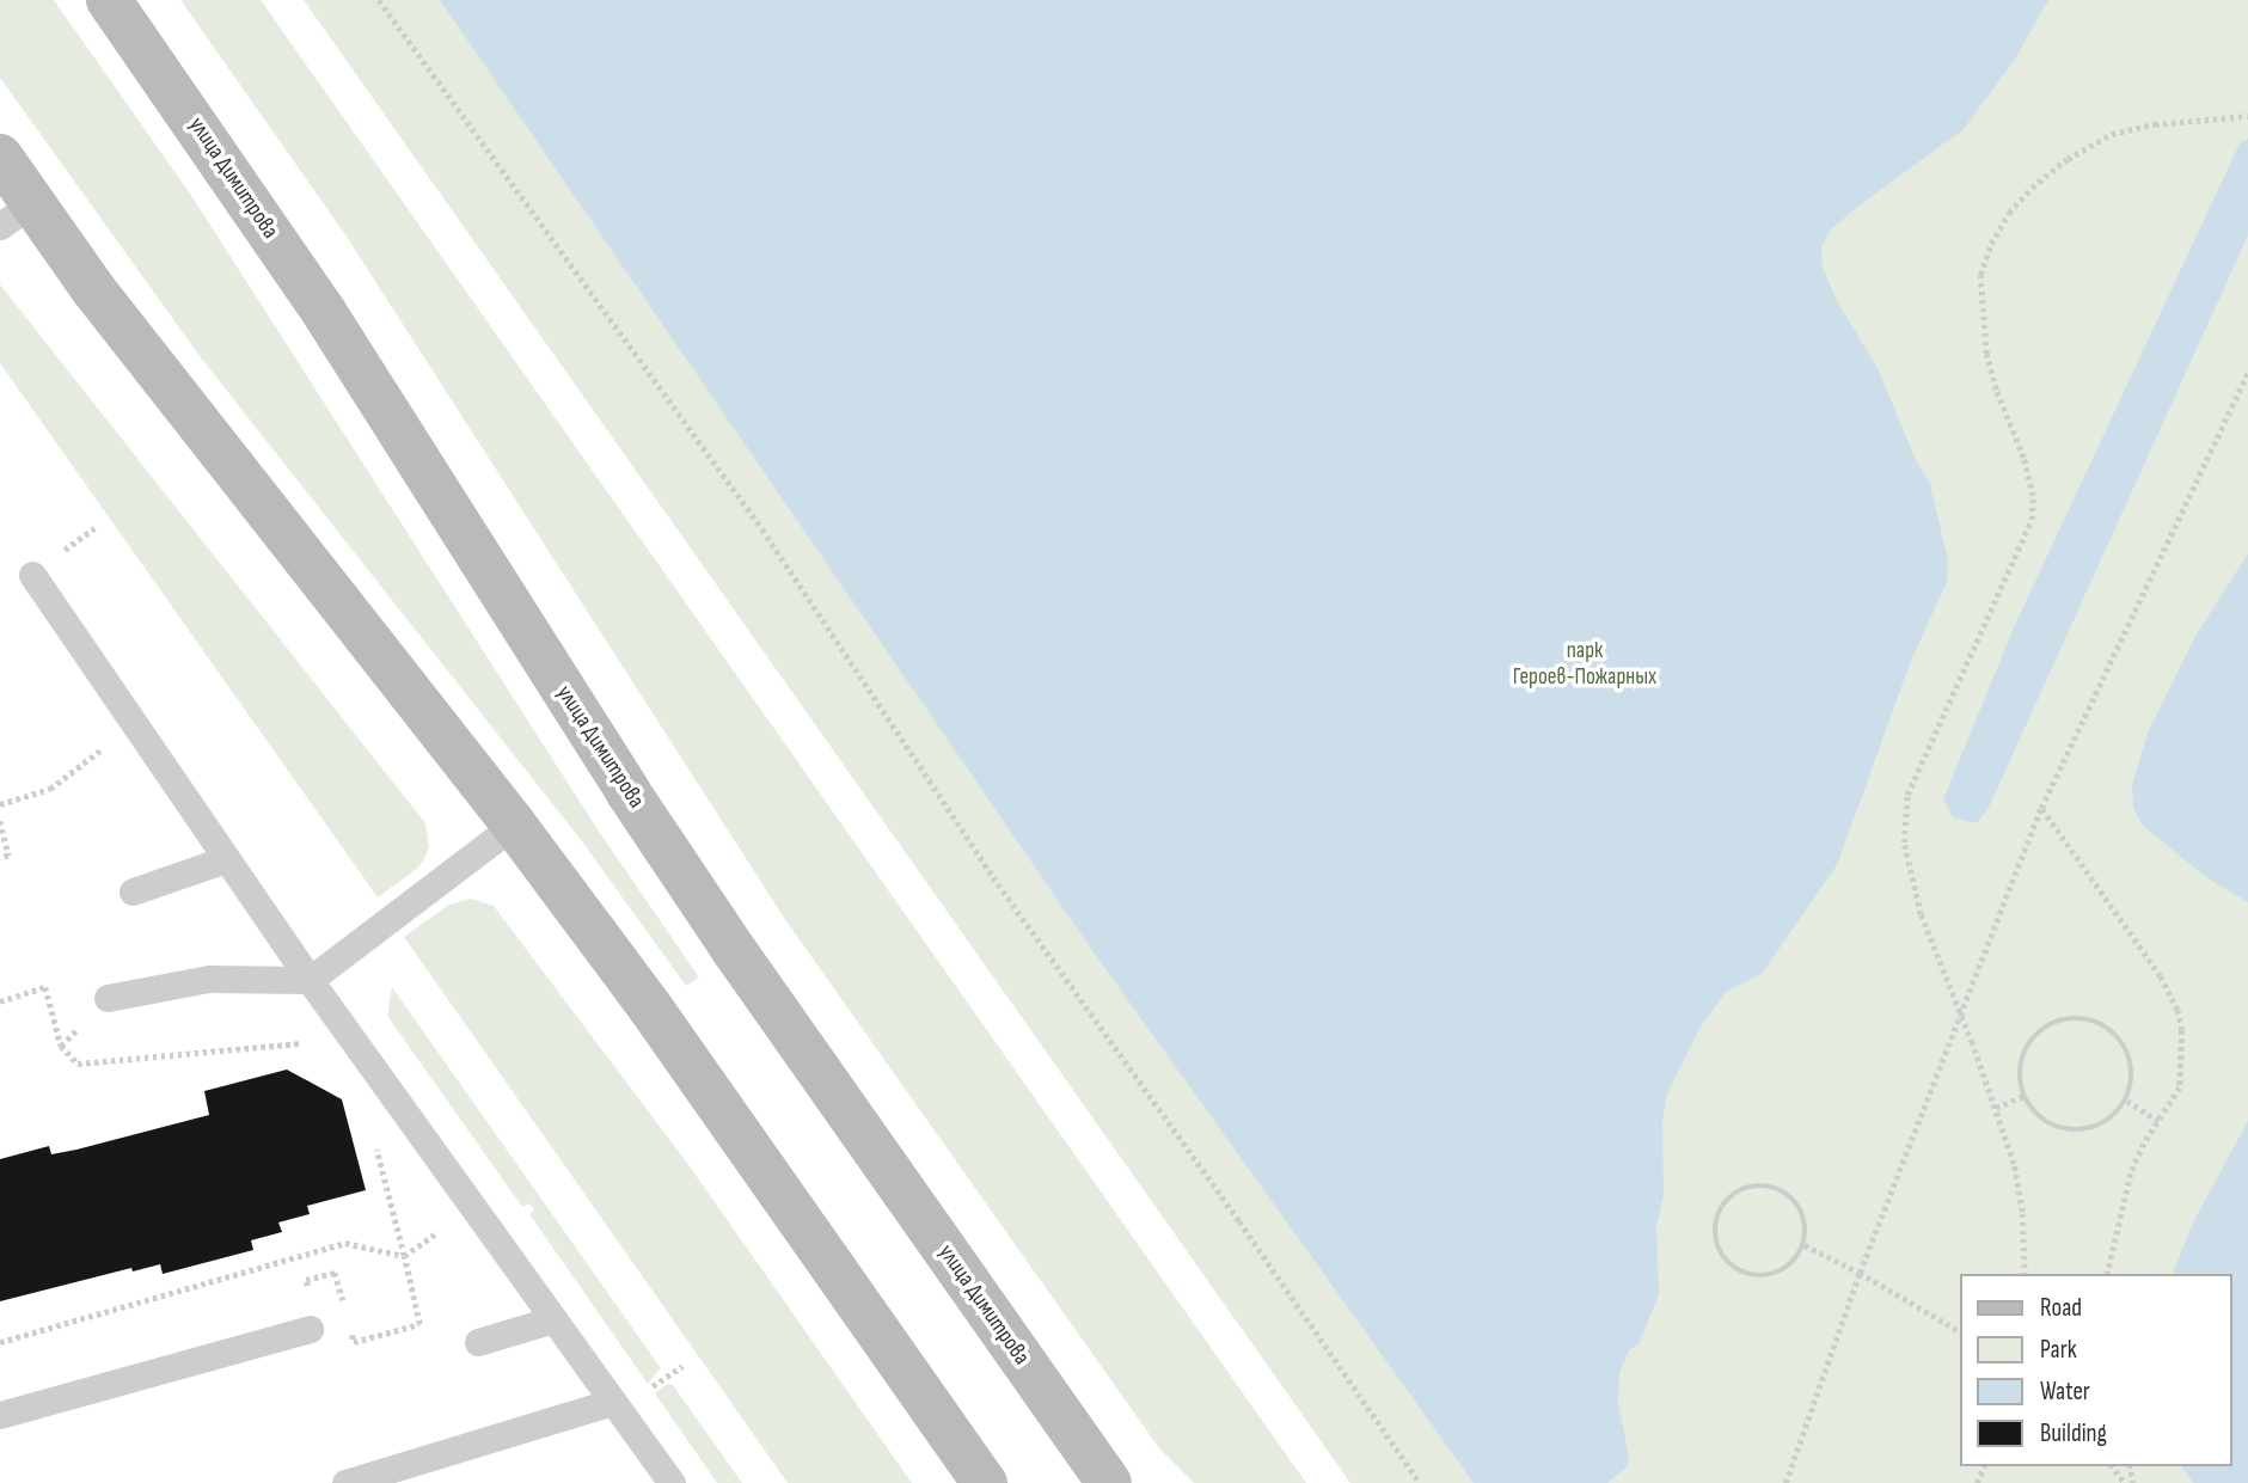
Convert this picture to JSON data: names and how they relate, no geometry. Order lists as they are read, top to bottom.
{
  "streets": {
    "street": ["улица Димитрова"]
  },
  "parks": ["парк Героев-Пожарных"],
  "legend": [
    "Road",
    "Park",
    "Water",
    "Building"
  ]
}
